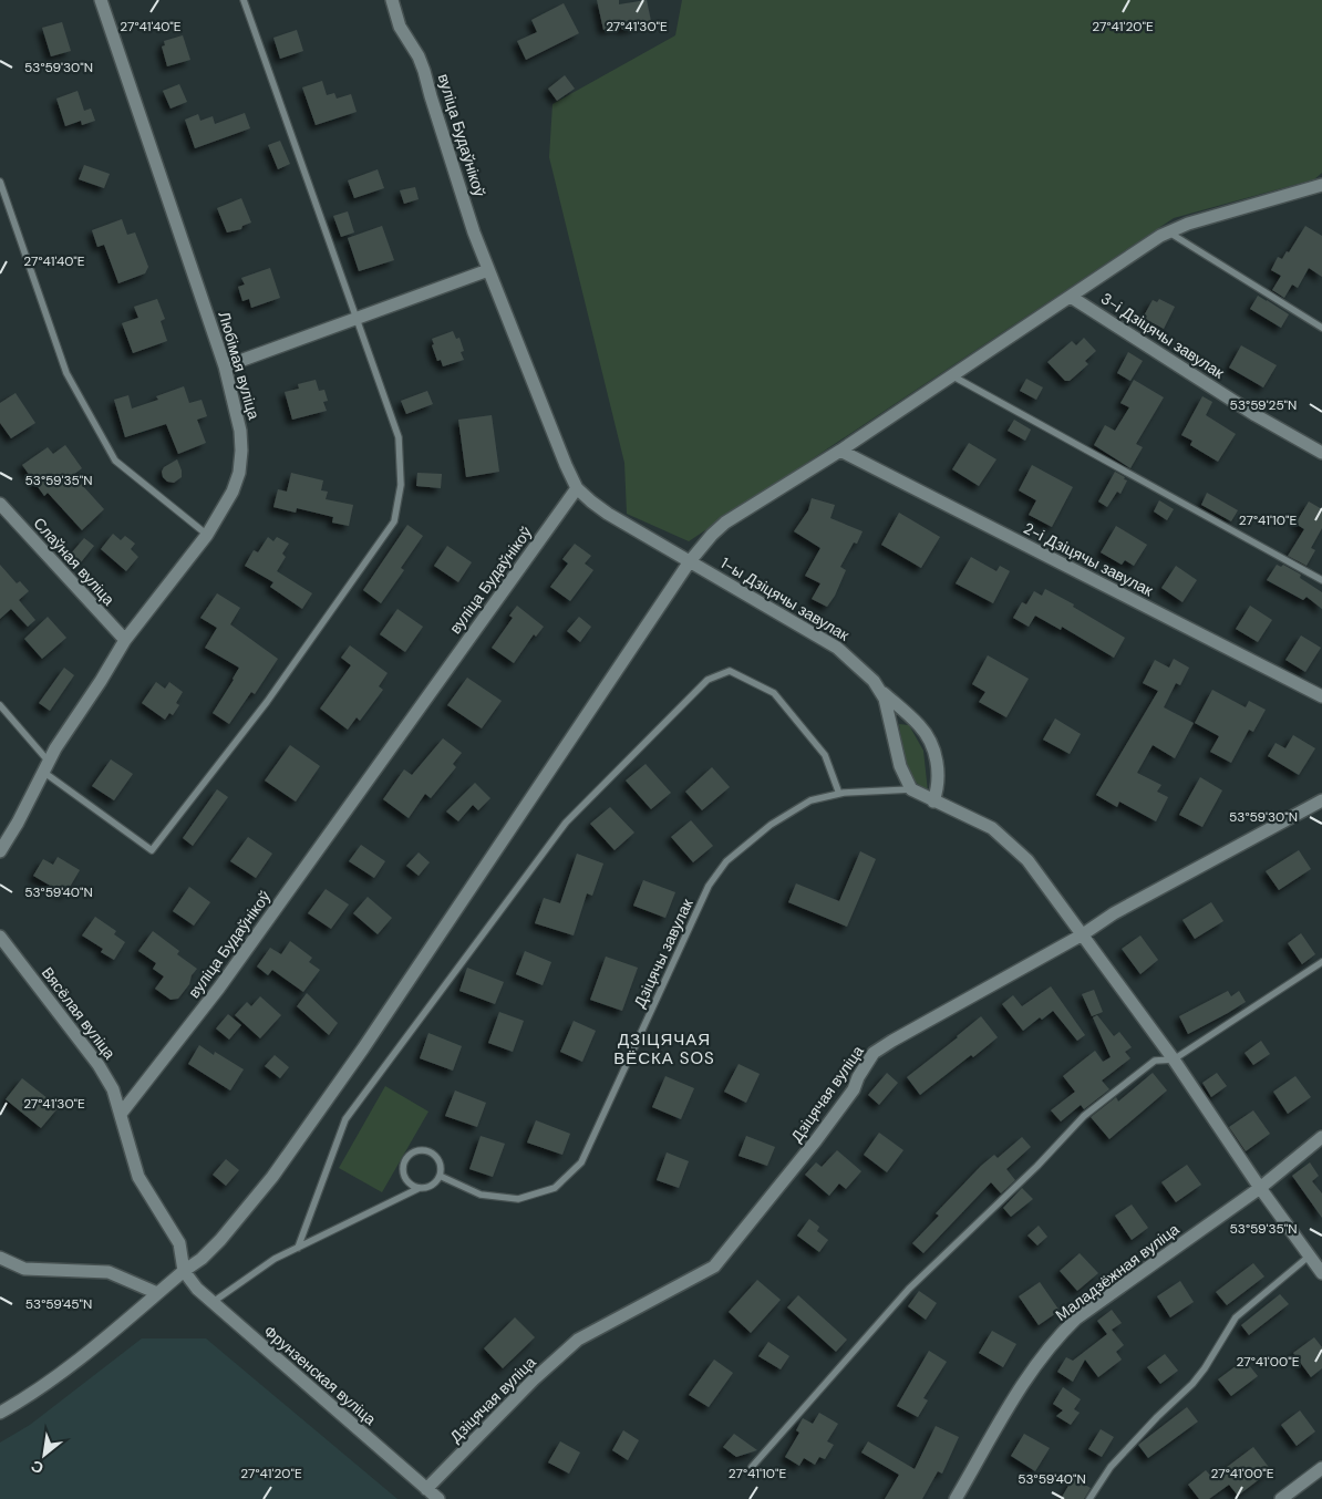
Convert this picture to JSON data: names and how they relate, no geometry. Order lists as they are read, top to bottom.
{
  "streets": {
    "street": [
      "вуліца Будаўнікоў",
      "3-і Дзіцячы завулак",
      "Любімая вуліца",
      "2-і Дзіцячы завулак",
      "Слаўная вуліца",
      "1-ы Дзіцячы завулак",
      "Вясёлая вуліца",
      "Дзіцячая вуліца",
      "Маладзёжная вуліца",
      "Фрунзенская вуліца"
    ],
    "lane": ["Дзіцячы завулак"]
  },
  "crossings": [
    ["вуліца Будаўнікоў", "1-ы Дзіцячы завулак"],
    ["вуліца Будаўнікоў", "Вясёлая вуліца"],
    ["Любімая вуліца", "Слаўная вуліца"],
    ["1-ы Дзіцячы завулак", "Дзіцячы завулак"],
    ["Вясёлая вуліца", "Фрунзенская вуліца"],
    ["Дзіцячая вуліца", "Фрунзенская вуліца"]
  ],
  "districts": ["ДЗІЦЯЧАЯ ВЁСКА SOS"],
  "north": "bottom left",
  "coordinates": [
    "27°41'40\"E",
    "27°41'30\"E",
    "27°41'20\"E",
    "53°59'30\"N",
    "53°59'25\"N",
    "53°59'35\"N",
    "27°41'10\"E",
    "53°59'40\"N",
    "53°59'45\"N",
    "27°41'00\"E"
  ]
}
